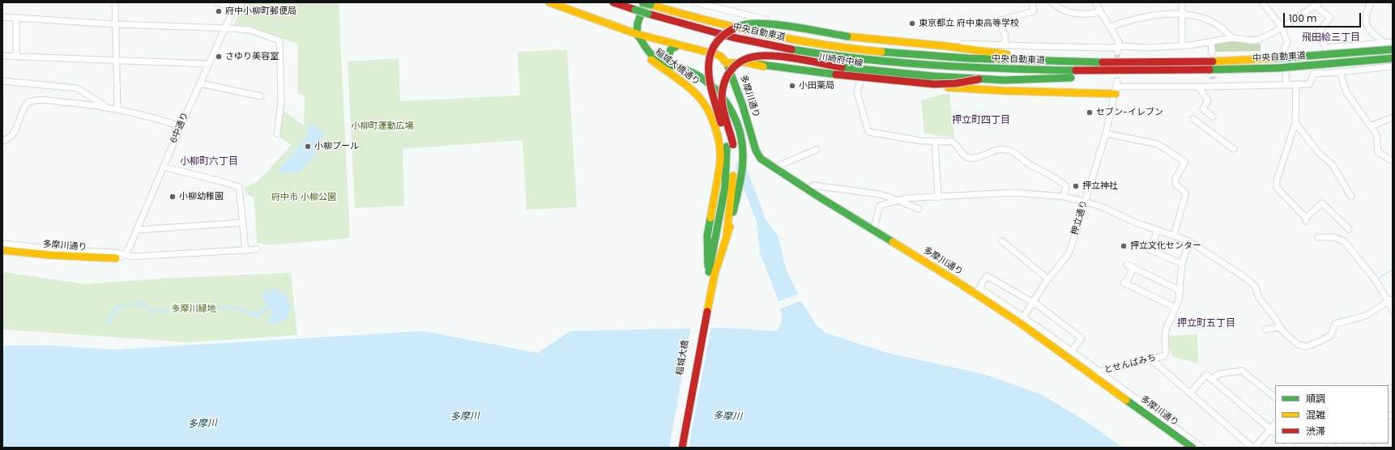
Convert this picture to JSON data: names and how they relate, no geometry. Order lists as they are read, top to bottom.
{
  "streets": {
    "main road": [
      "中央自動車道",
      "川崎府中線",
      "稲城大橋通り",
      "多摩川通り",
      "稲城大橋"
    ],
    "street": ["6中通り", "押立通り", "とせんばみち"]
  },
  "crossings": [
    ["川崎府中線", "多摩川通り"],
    ["川崎府中線", "押立通り"],
    ["稲城大橋通り", "稲城大橋"],
    ["多摩川通り", "6中通り"],
    ["多摩川通り", "押立通り"],
    ["多摩川通り", "とせんばみち"]
  ],
  "districts": [
    "飛田給三丁目",
    "押立町四丁目",
    "小柳町六丁目",
    "押立町五丁目"
  ],
  "water": ["多摩川"],
  "parks": ["小柳町運動広場", "府中市 小柳公園", "多摩川緑地"],
  "places": [
    "府中小柳町郵便局",
    "東京都立 府中東高等学校",
    "さゆり美容室",
    "小田薬局",
    "セブン-イレブン",
    "小柳プール",
    "押立神社",
    "小柳幼稚園",
    "押立文化センター"
  ],
  "legend": ["順調", "混雑", "渋滞"],
  "scale_bar": "100 m"
}
